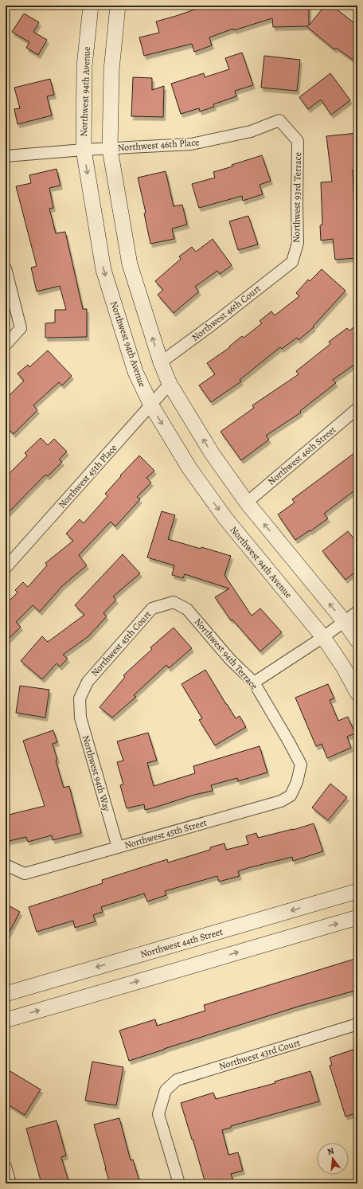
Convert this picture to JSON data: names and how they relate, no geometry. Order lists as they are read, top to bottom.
{
  "streets": {
    "street": [
      "Northwest 94th Avenue",
      "Northwest 46th Place",
      "Northwest 93rd Terrace",
      "Northwest 46th Court",
      "Northwest 46th Street",
      "Northwest 45th Place",
      "Northwest 45th Court",
      "Northwest 94th Terrace",
      "Northwest 94th Way",
      "Northwest 45th Street",
      "Northwest 44th Street",
      "Northwest 43rd Court"
    ]
  },
  "crossings": [
    ["Northwest 94th Avenue", "Northwest 45th Place"],
    ["Northwest 46th Place", "Northwest 93rd Terrace"],
    ["Northwest 93rd Terrace", "Northwest 46th Court"],
    ["Northwest 45th Court", "Northwest 94th Terrace"],
    ["Northwest 45th Court", "Northwest 94th Way"],
    ["Northwest 94th Terrace", "Northwest 45th Street"],
    ["Northwest 94th Way", "Northwest 45th Street"]
  ],
  "north": "top"
}
